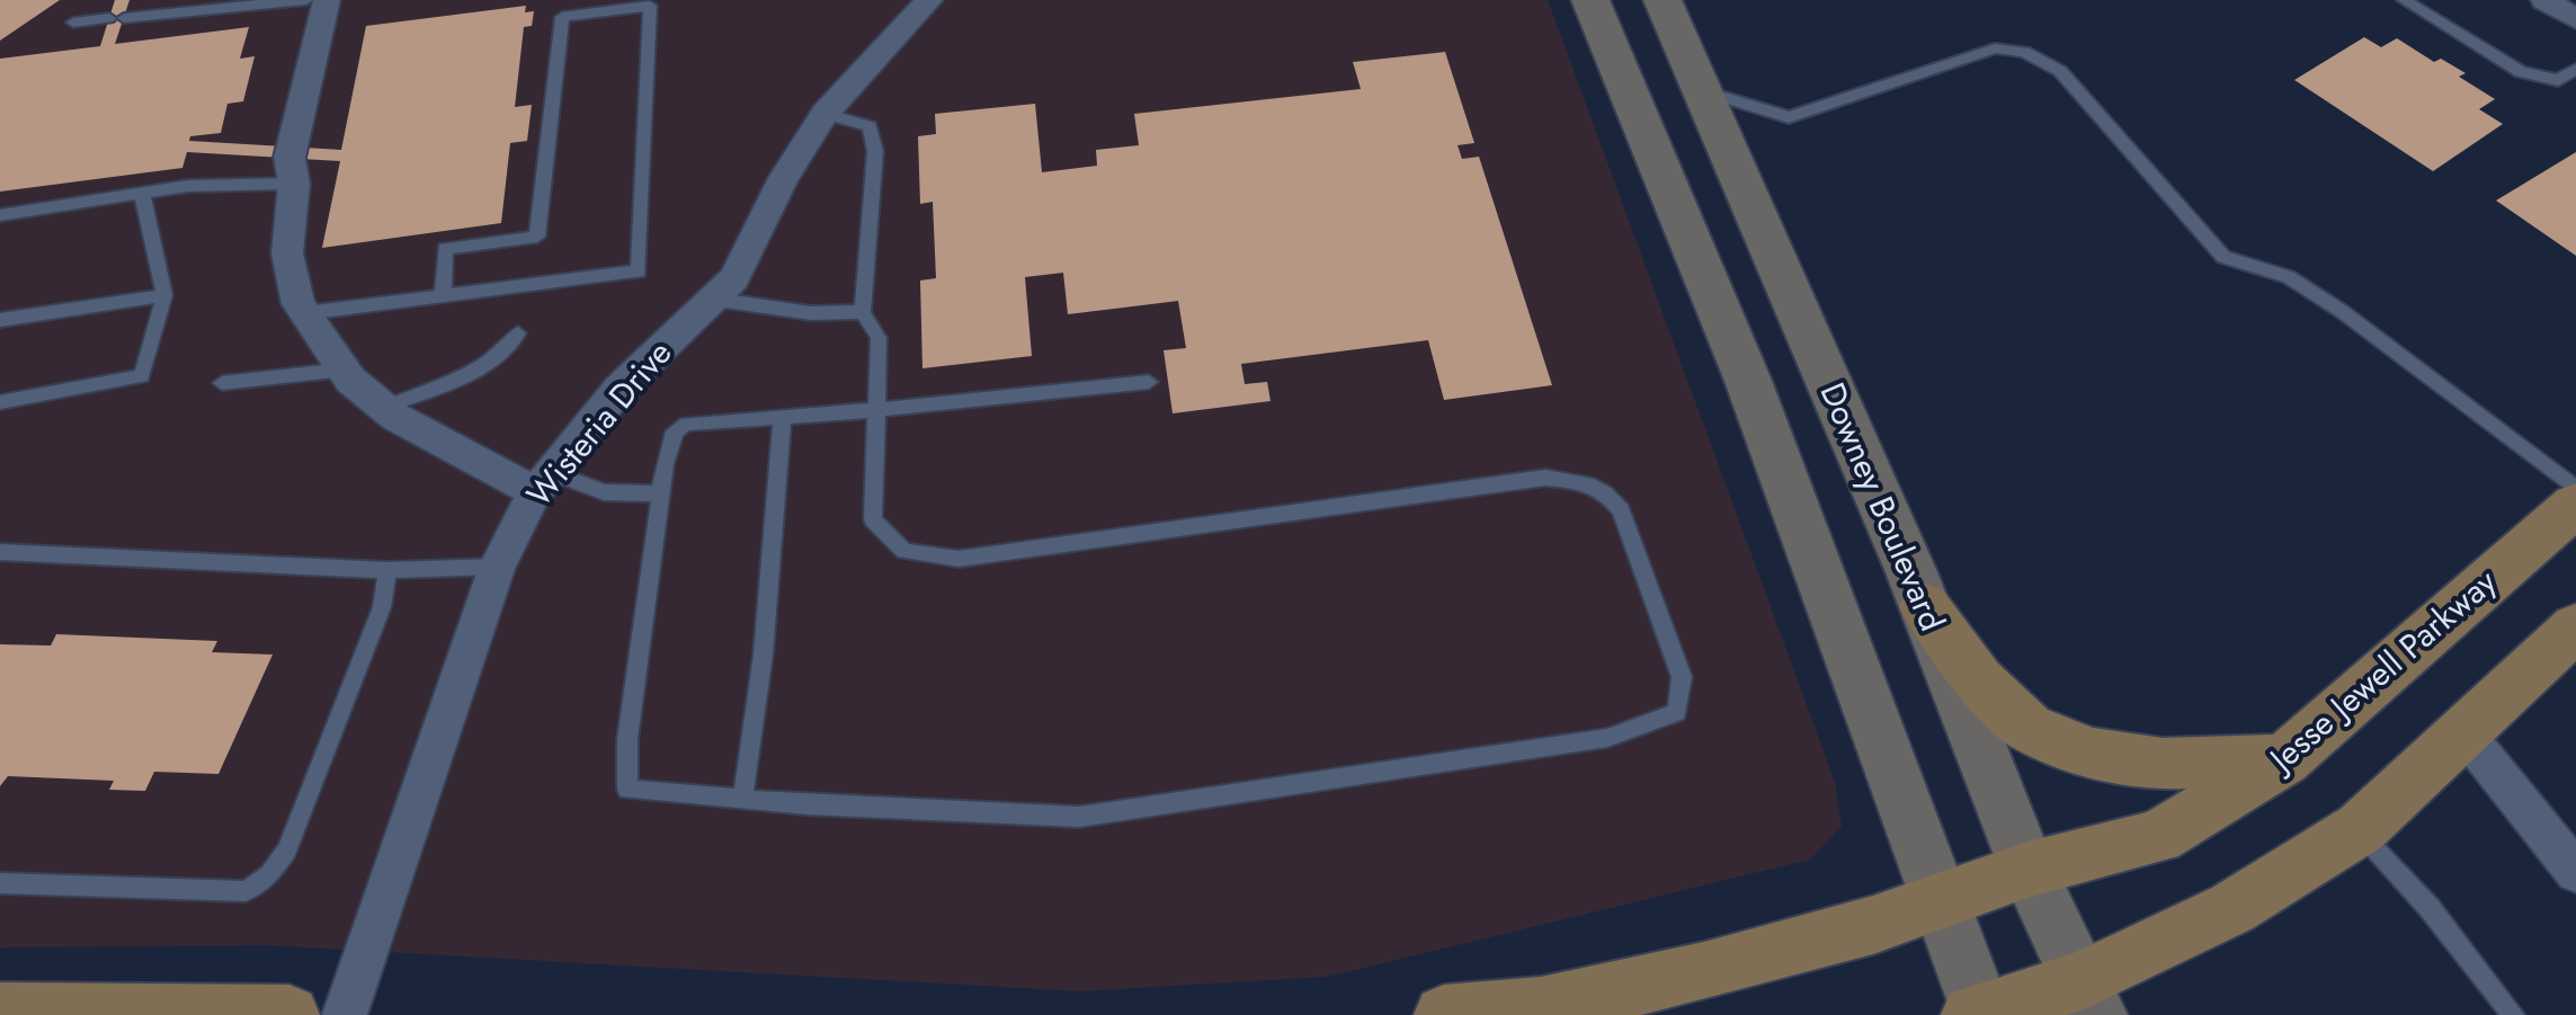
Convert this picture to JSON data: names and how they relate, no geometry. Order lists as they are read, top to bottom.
{
  "streets": {
    "main road": ["Downey Boulevard", "Jesse Jewell Parkway"],
    "street": ["Wisteria Drive"]
  },
  "crossings": [
    ["Downey Boulevard", "Jesse Jewell Parkway"]
  ]
}
